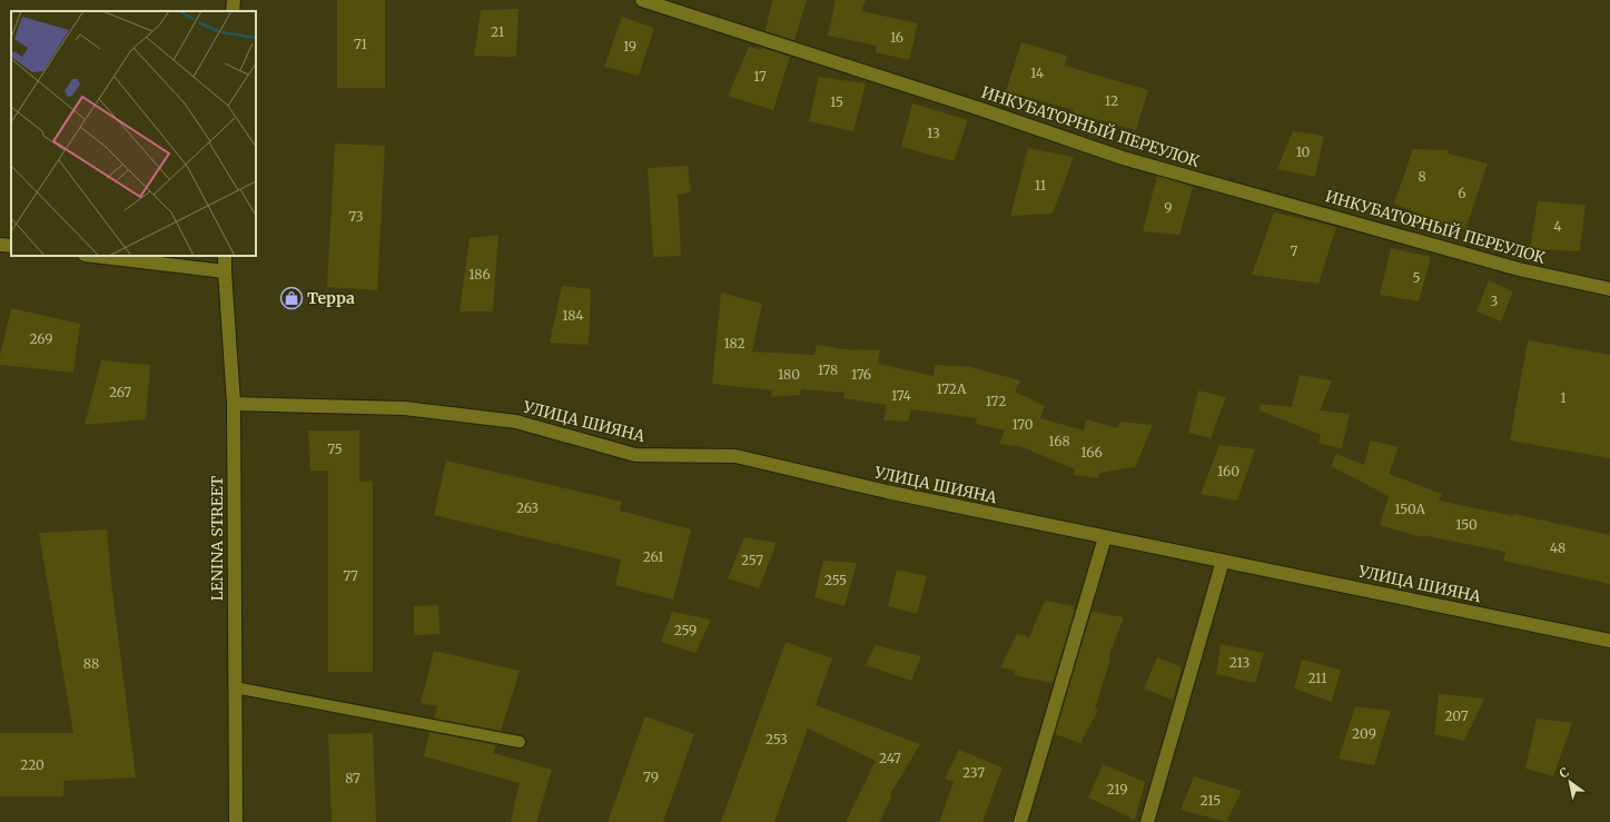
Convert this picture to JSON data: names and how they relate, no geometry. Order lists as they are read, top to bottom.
{
  "streets": {
    "street": ["ИНКУБАТОРНЫЙ ПЕРЕУЛОК", "УЛИЦА ШИЯНА", "LENINA STREET"]
  },
  "crossings": [
    ["УЛИЦА ШИЯНА", "LENINA STREET"]
  ],
  "places": {
    "shop": ["Терра"]
  },
  "house_numbers": [
    "21",
    "16",
    "71",
    "19",
    "14",
    "17",
    "12",
    "15",
    "13",
    "10",
    "8",
    "11",
    "6",
    "9",
    "73",
    "4",
    "7",
    "186",
    "5",
    "3",
    "184",
    "269",
    "182",
    "178",
    "180",
    "176",
    "172А",
    "267",
    "174",
    "1",
    "172",
    "170",
    "168",
    "75",
    "166",
    "160",
    "263",
    "150А",
    "150",
    "48",
    "261",
    "257",
    "77",
    "255",
    "259",
    "213",
    "88",
    "211",
    "207",
    "209",
    "253",
    "247",
    "220",
    "237",
    "79",
    "87",
    "219",
    "215"
  ],
  "north": "top left"
}
